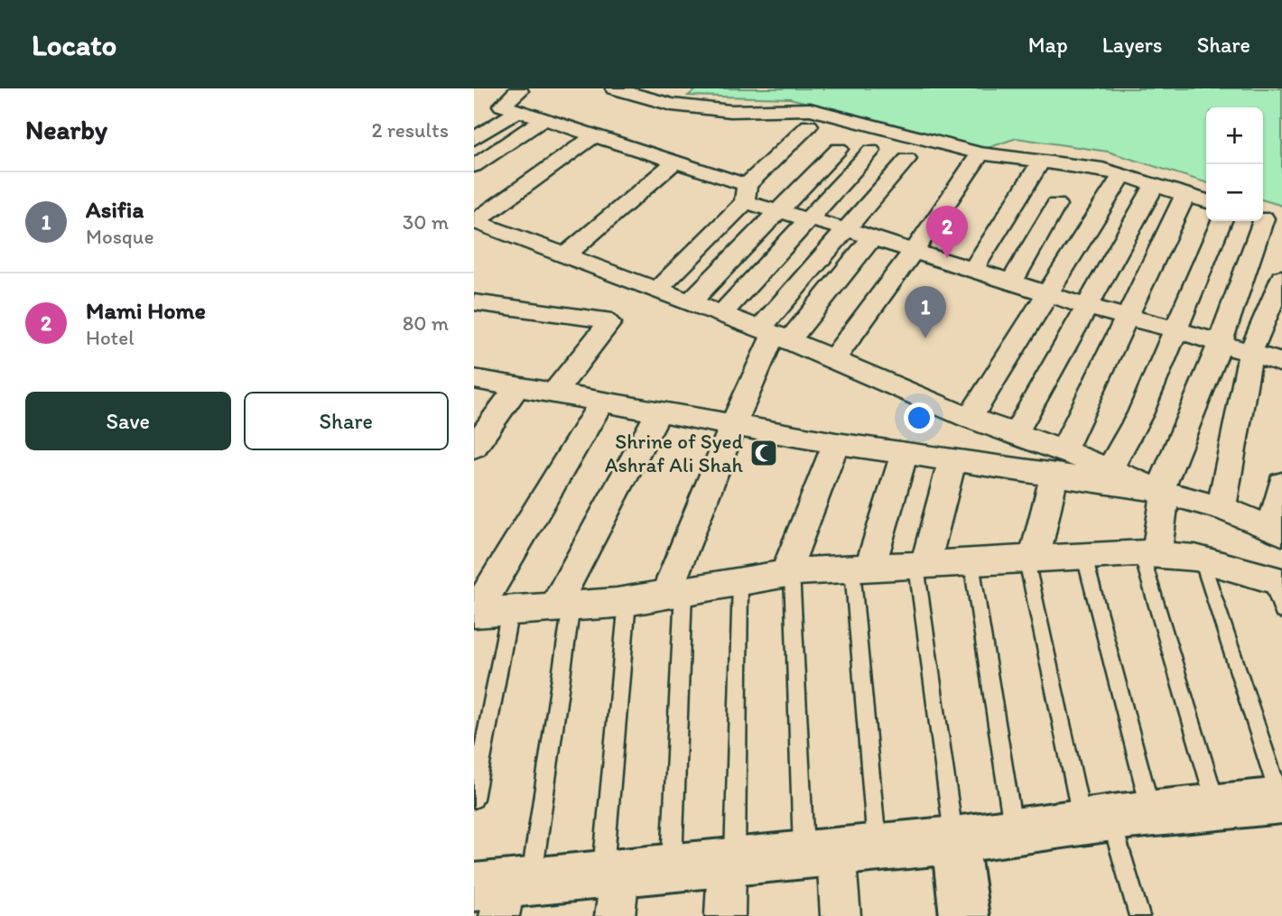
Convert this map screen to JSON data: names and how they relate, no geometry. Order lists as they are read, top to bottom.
{
  "places": {
    "mosque": ["Shrine of Syed Ashraf Ali Shah"]
  },
  "page": {
    "header": "Locato",
    "nav": ["Map", "Layers", "Share"],
    "heading": ["Nearby", "2 results"],
    "map_buttons": ["+", "−"],
    "list": [
      {
        "mark": "1",
        "name": "Asifia",
        "note": "Mosque",
        "value": "30 m"
      },
      {
        "mark": "2",
        "name": "Mami Home",
        "note": "Hotel",
        "value": "80 m"
      }
    ],
    "pins": ["2", "1"],
    "buttons": ["Save", "Share"]
  }
}
